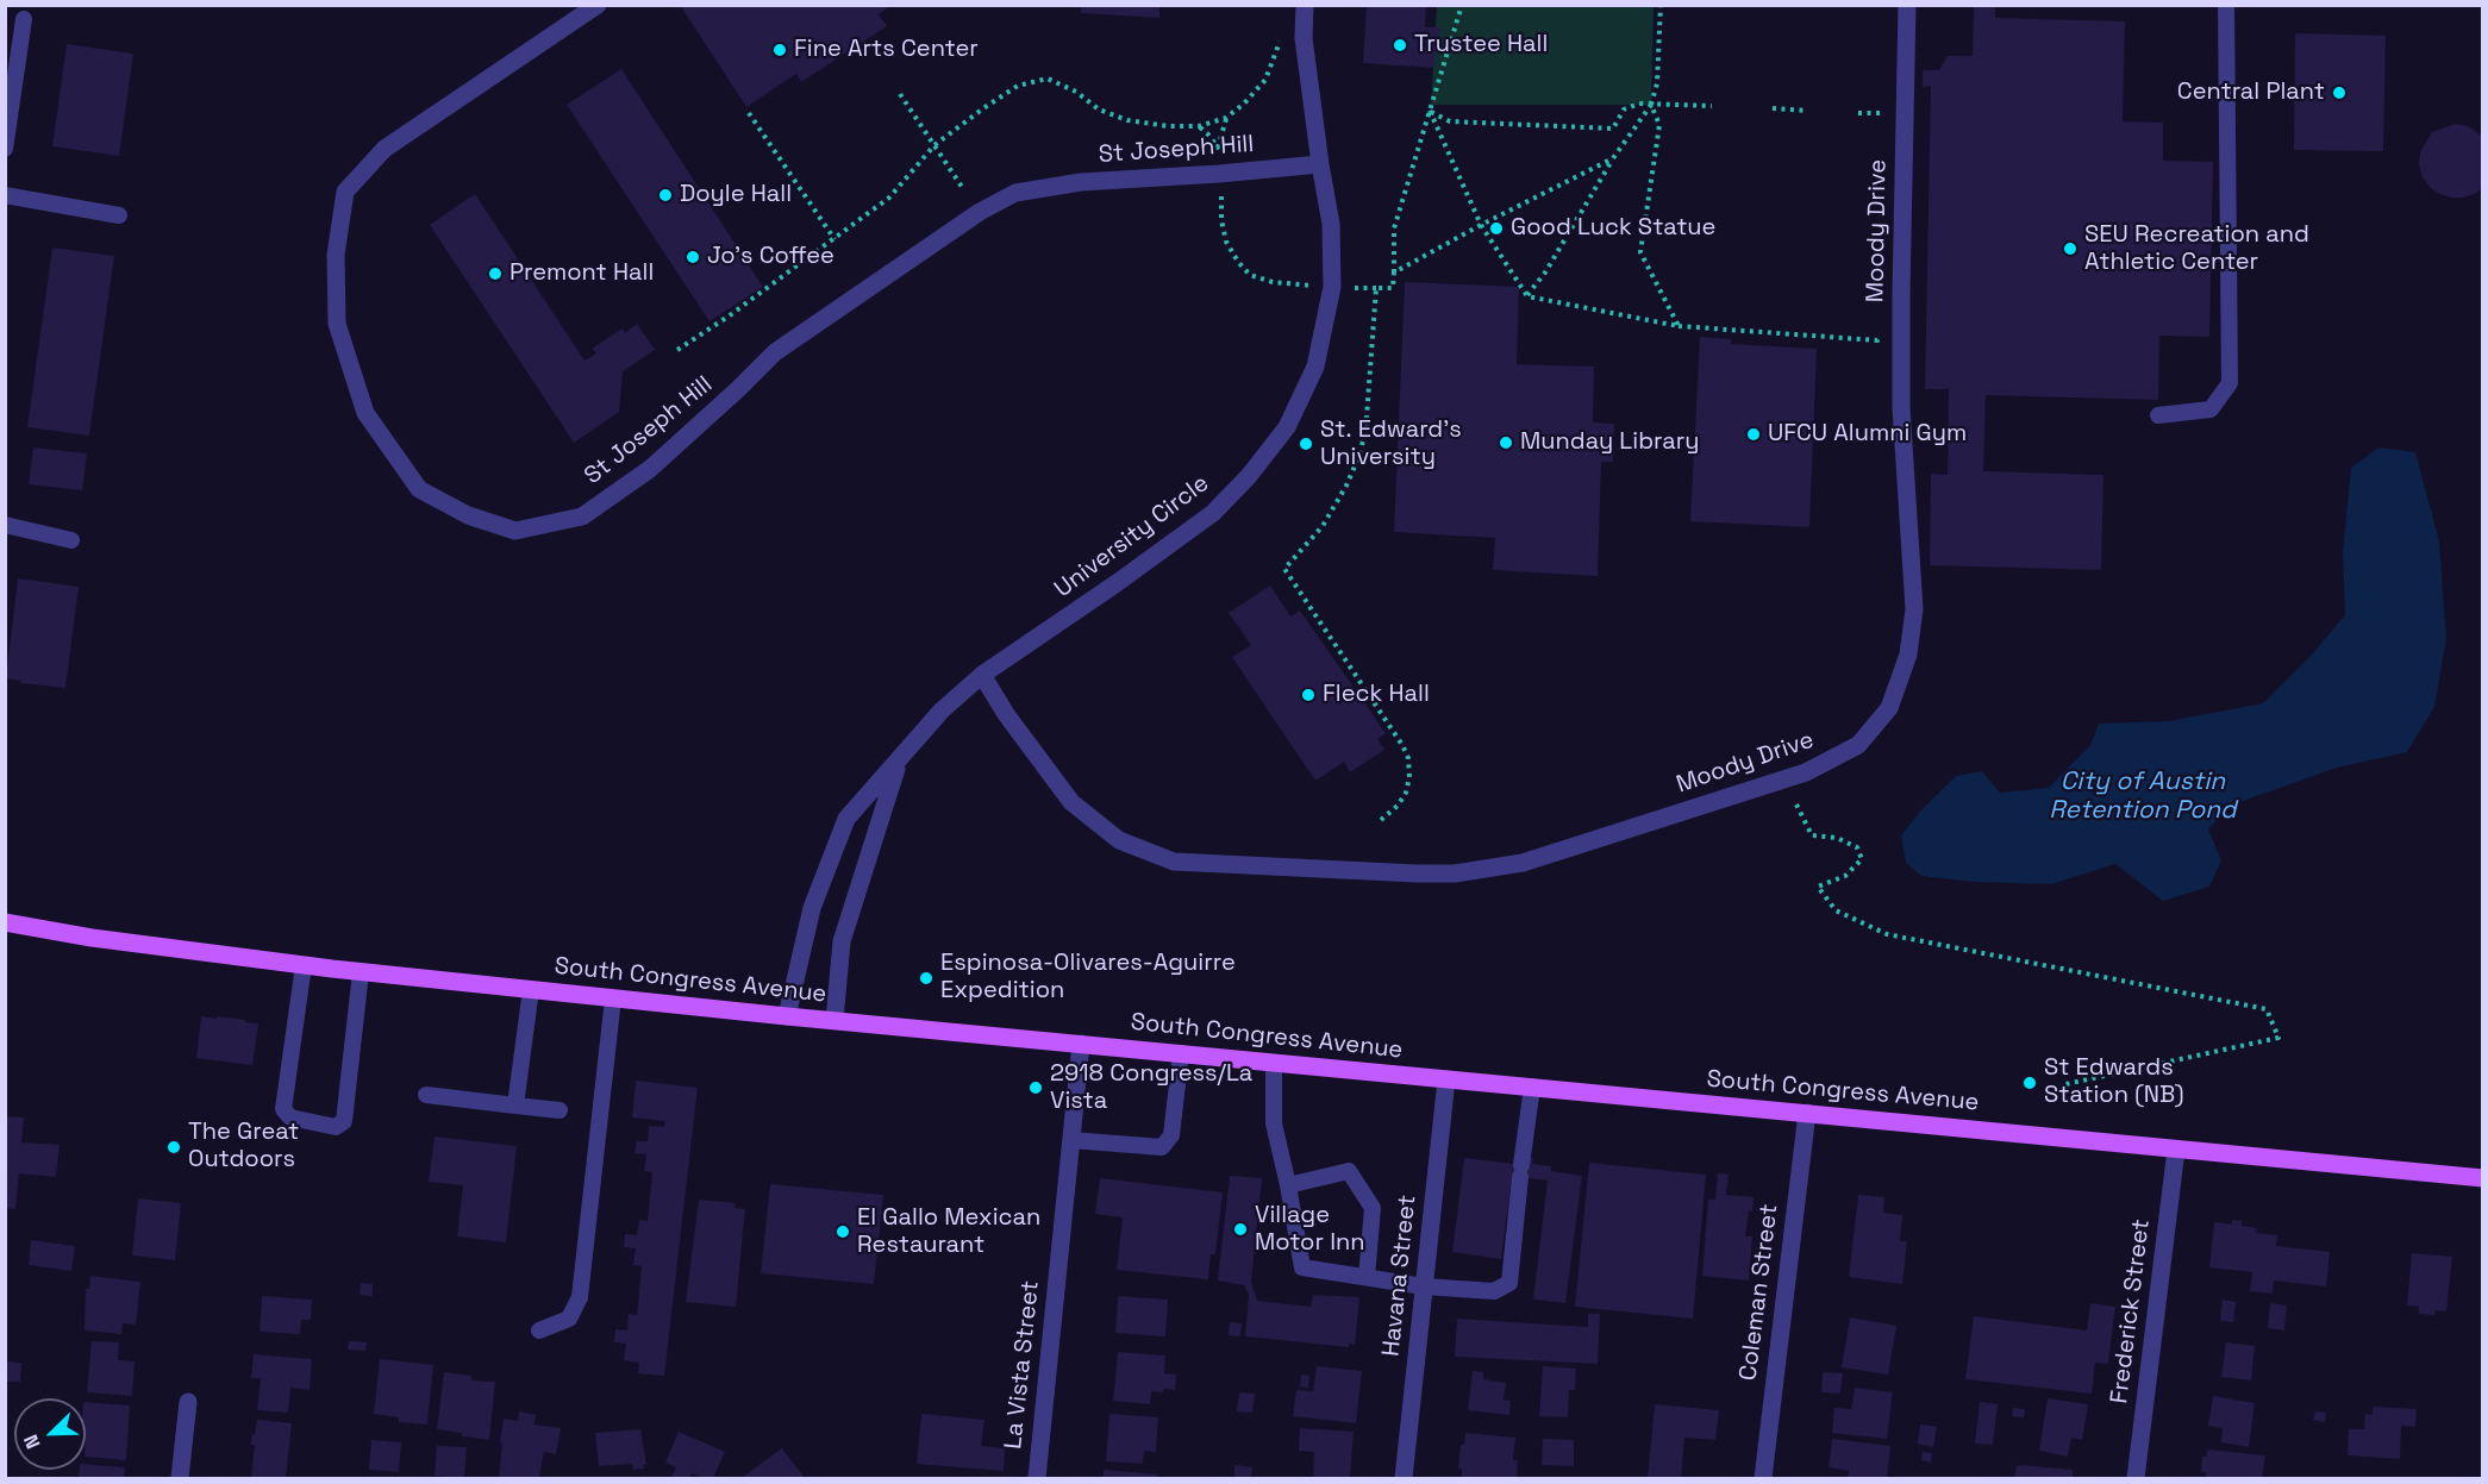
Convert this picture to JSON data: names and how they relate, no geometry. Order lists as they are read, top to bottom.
{
  "streets": {
    "main road": ["South Congress Avenue"],
    "street": [
      "St Joseph Hill",
      "Moody Drive",
      "University Circle",
      "Havana Street",
      "Coleman Street",
      "Frederick Street",
      "La Vista Street"
    ]
  },
  "crossings": [
    ["St Joseph Hill", "University Circle"],
    ["Moody Drive", "University Circle"],
    ["University Circle", "South Congress Avenue"],
    ["South Congress Avenue", "Havana Street"],
    ["South Congress Avenue", "Coleman Street"],
    ["South Congress Avenue", "Frederick Street"],
    ["South Congress Avenue", "La Vista Street"]
  ],
  "water": ["City of Austin Retention Pond"],
  "places": [
    "Trustee Hall",
    "Fine Arts Center",
    "Central Plant",
    "Doyle Hall",
    "Good Luck Statue",
    "SEU Recreation and Athletic Center",
    "Jo's Coffee",
    "Premont Hall",
    "UFCU Alumni Gym",
    "Munday Library",
    "St. Edward's University",
    "Fleck Hall",
    "Espinosa-Olivares-Aguirre Expedition",
    "St Edwards Station (NB)",
    "2918 Congress/La Vista",
    "The Great Outdoors",
    "Village Motor Inn",
    "El Gallo Mexican Restaurant"
  ],
  "north": "bottom left"
}
